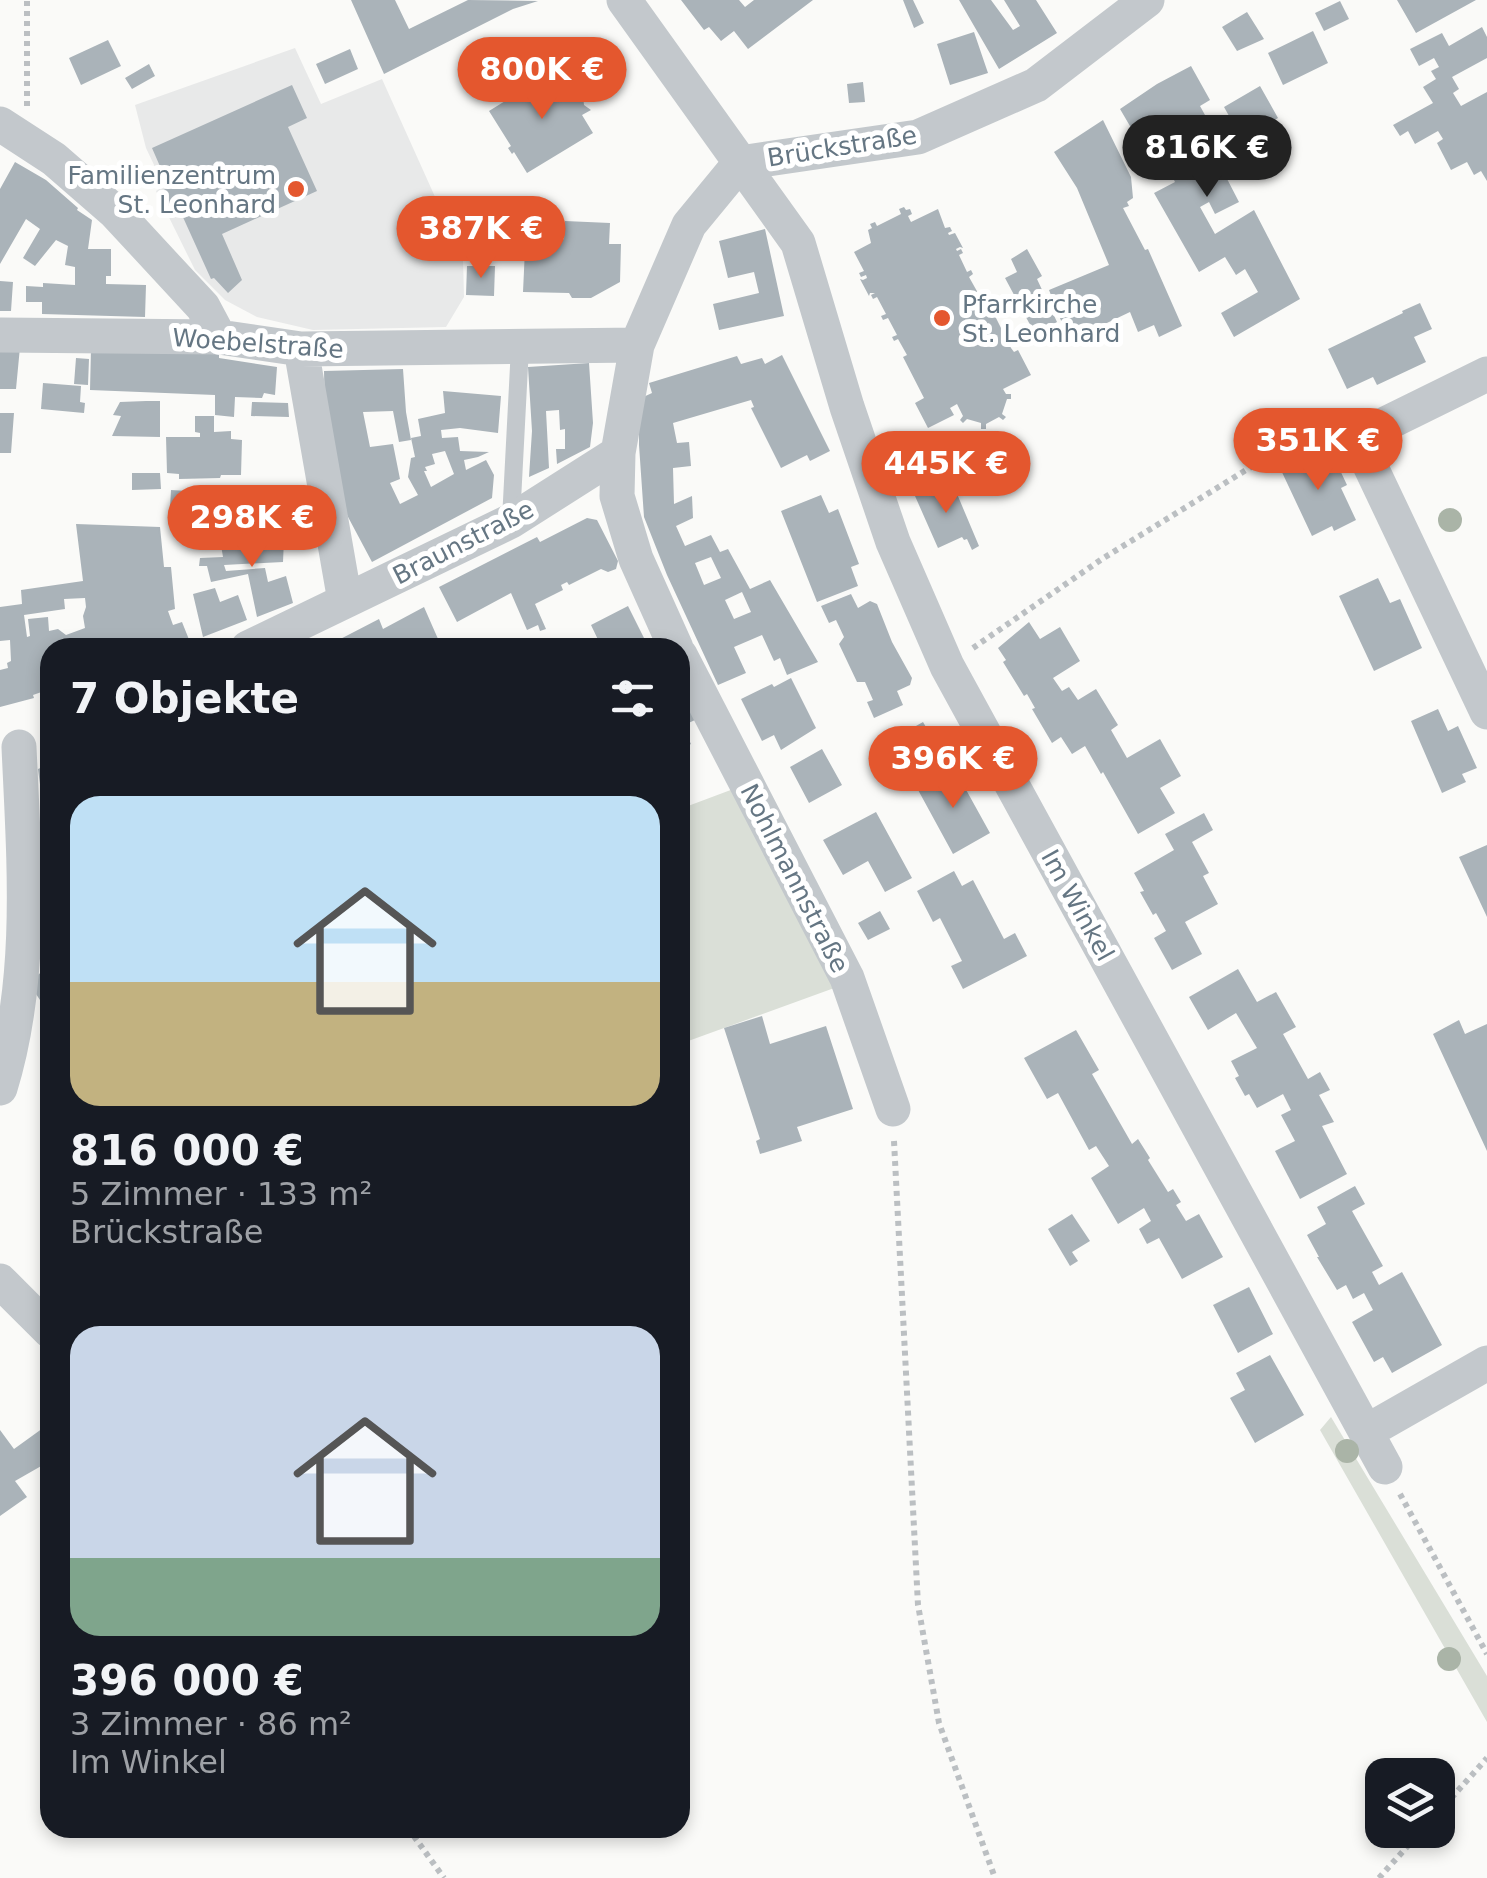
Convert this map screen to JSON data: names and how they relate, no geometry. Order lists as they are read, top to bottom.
{
  "streets": {
    "street": [
      "Brückstraße",
      "Woebelstraße",
      "Braunstraße",
      "Nohlmannstraße",
      "Im Winkel"
    ]
  },
  "crossings": [
    ["Brückstraße", "Im Winkel"]
  ],
  "places": ["Familienzentrum St. Leonhard", "Pfarrkirche St. Leonhard"],
  "page": {
    "price": [
      "800K €",
      "816K €",
      "387K €",
      "351K €",
      "445K €",
      "298K €",
      "396K €"
    ],
    "heading": "7 Objekte",
    "list": [
      {
        "name": "816 000 €",
        "note": "5 Zimmer · 133 m² · Brückstraße"
      },
      {
        "name": "396 000 €",
        "note": "3 Zimmer · 86 m² · Im Winkel"
      }
    ]
  }
}
